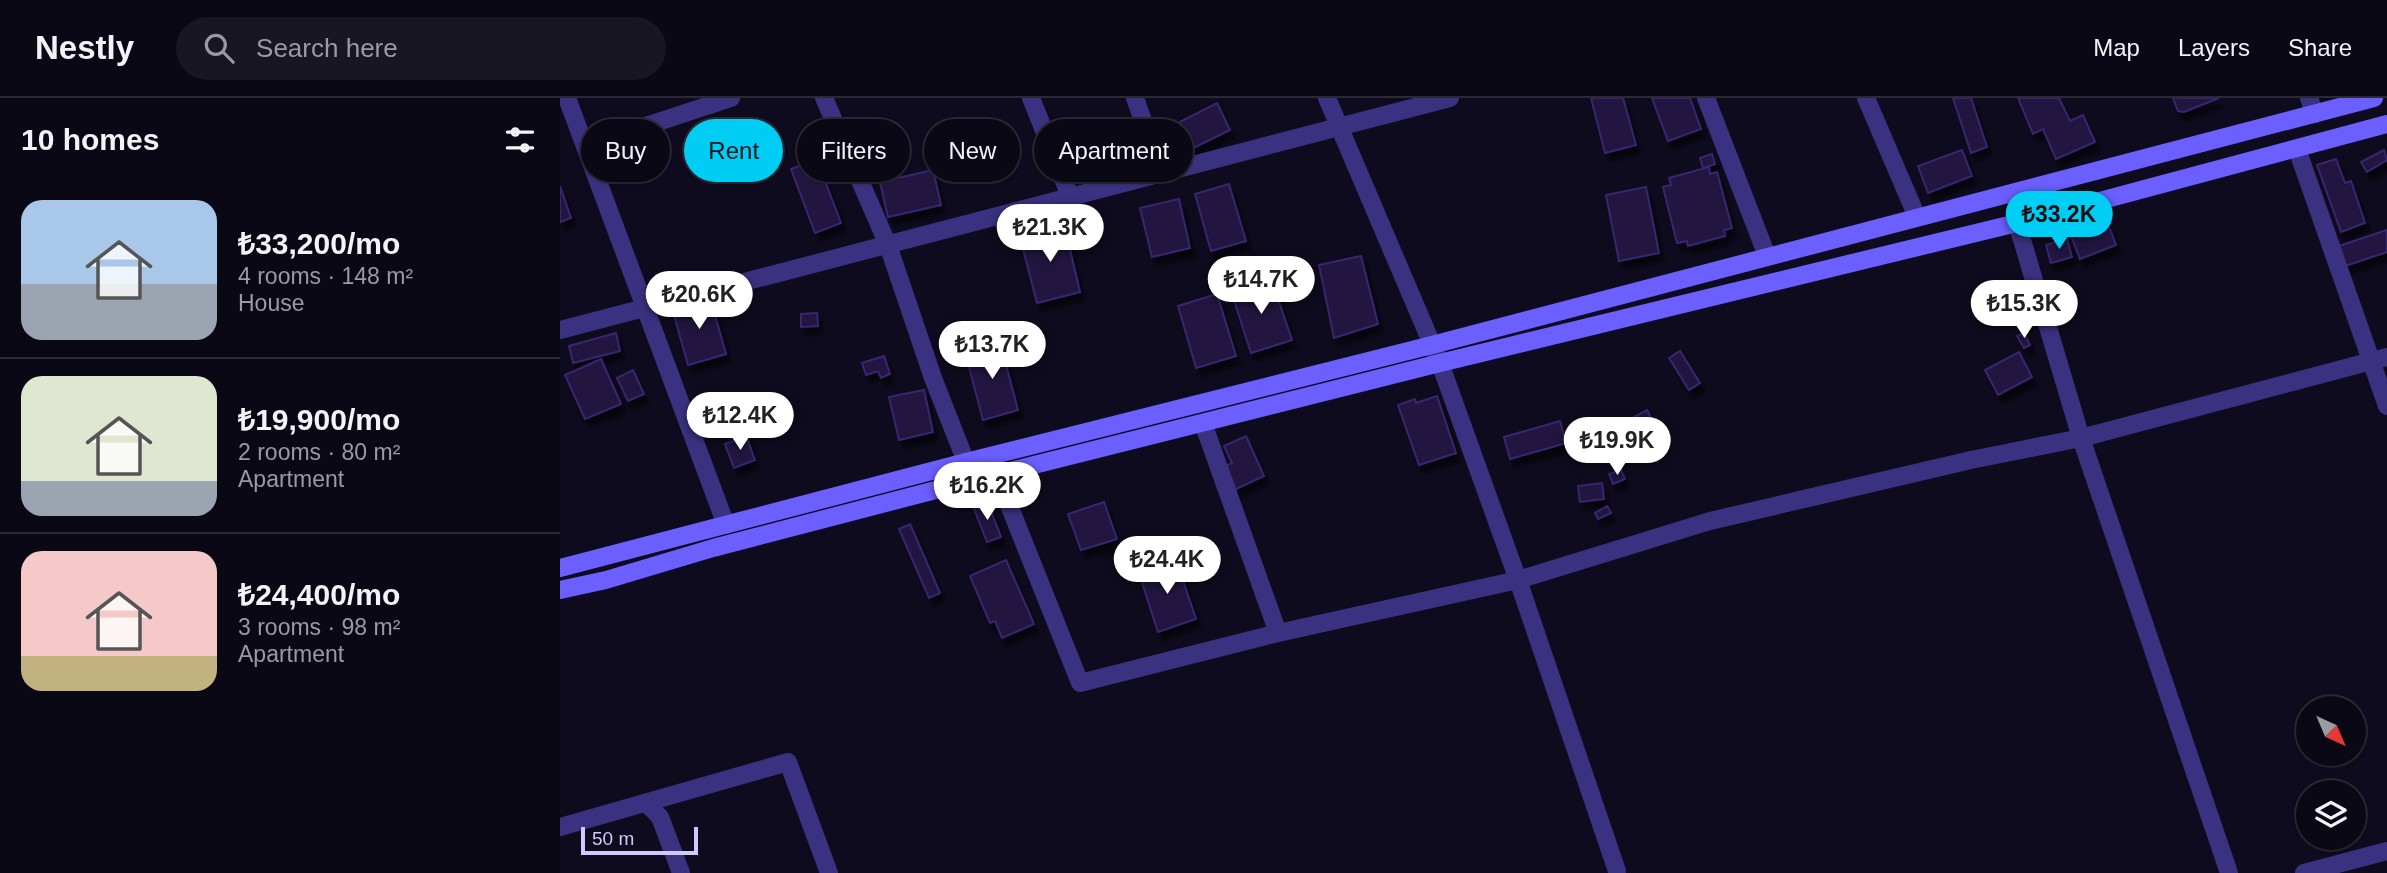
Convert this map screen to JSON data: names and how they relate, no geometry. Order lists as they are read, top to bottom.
{
  "scale_bar": "50 m",
  "north": "bottom right",
  "page": {
    "header": "Nestly",
    "search": "Search here",
    "nav": ["Map", "Layers", "Share"],
    "heading": "10 homes",
    "chip": [
      "Buy",
      "Rent",
      "Filters",
      "New",
      "Apartment"
    ],
    "list": [
      {
        "name": "₺33,200/mo",
        "note": "4 rooms · 148 m² · House"
      },
      {
        "name": "₺19,900/mo",
        "note": "2 rooms · 80 m² · Apartment"
      },
      {
        "name": "₺24,400/mo",
        "note": "3 rooms · 98 m² · Apartment"
      }
    ],
    "price": [
      "₺33.2K",
      "₺21.3K",
      "₺14.7K",
      "₺20.6K",
      "₺15.3K",
      "₺13.7K",
      "₺12.4K",
      "₺19.9K",
      "₺16.2K",
      "₺24.4K"
    ],
    "scale": "50 m"
  }
}
